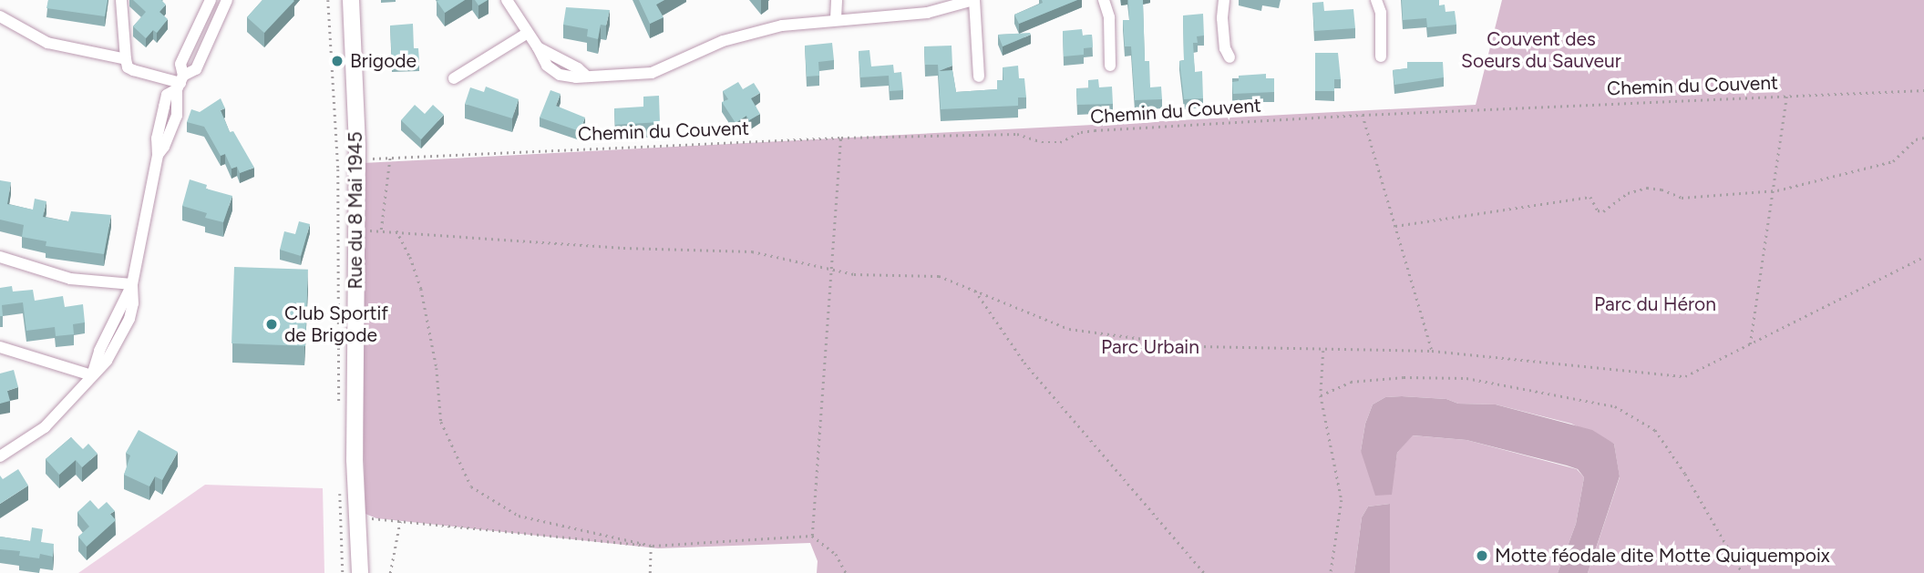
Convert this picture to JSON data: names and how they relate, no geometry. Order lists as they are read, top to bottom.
{
  "streets": {
    "main road": ["Rue du 8 Mai 1945"],
    "path": ["Chemin du Couvent"]
  },
  "crossings": [
    ["Chemin du Couvent", "Rue du 8 Mai 1945"]
  ],
  "parks": ["Couvent des Soeurs du Sauveur", "Parc du Héron", "Parc Urbain"],
  "places": ["Brigode", "Club Sportif de Brigode", "Motte féodale dite Motte Quiquempoix"]
}
